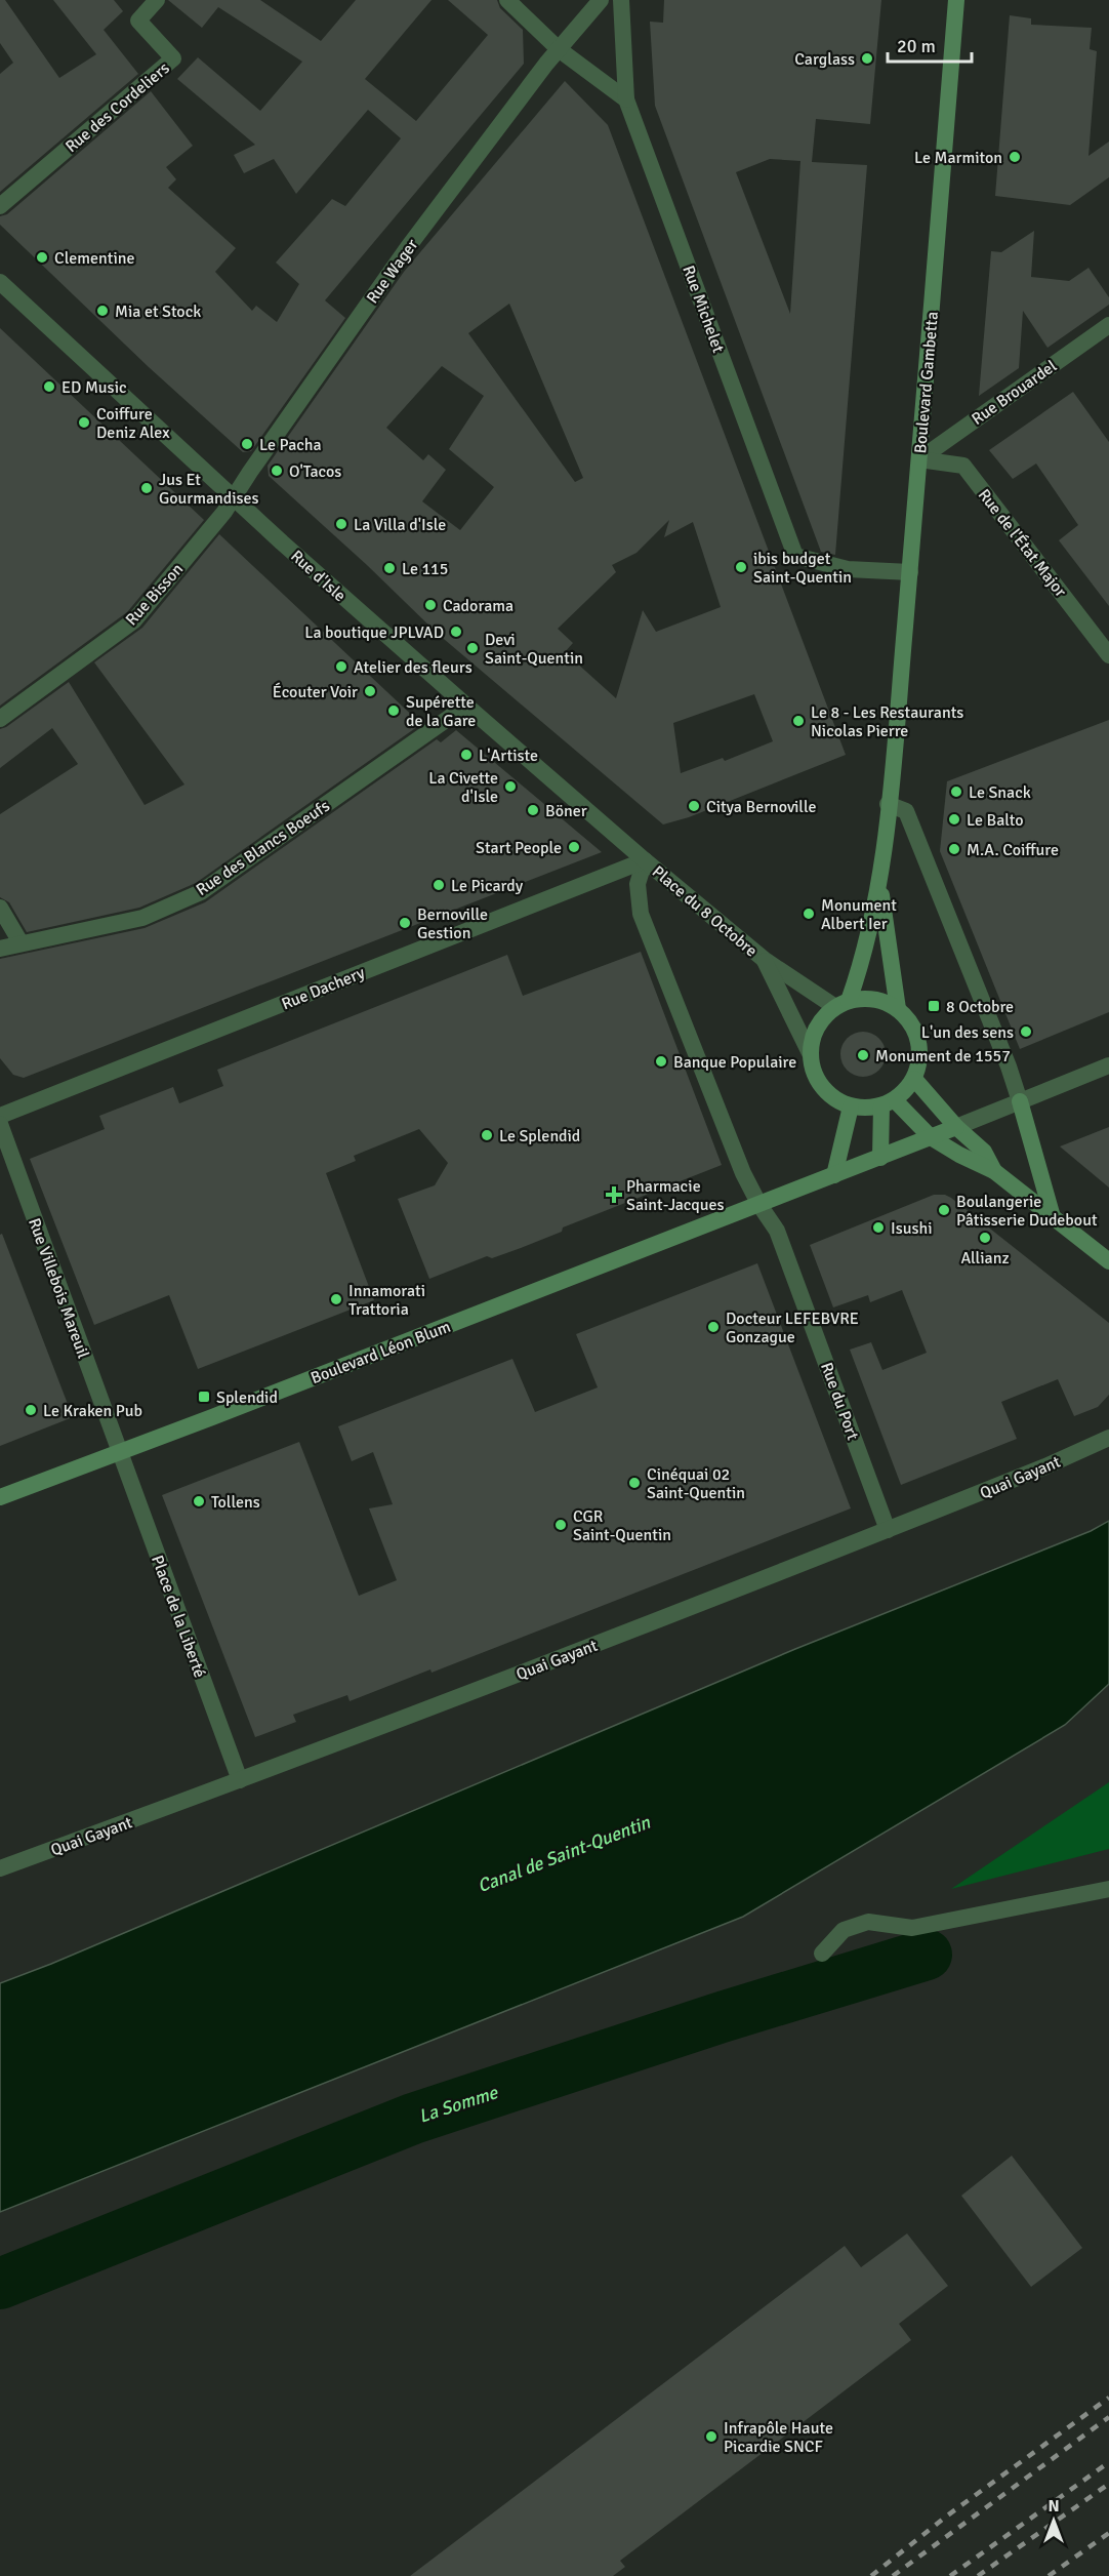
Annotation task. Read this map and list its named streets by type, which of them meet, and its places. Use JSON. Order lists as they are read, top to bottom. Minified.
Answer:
{"streets":{"main road":["Boulevard Gambetta","Place du 8 Octobre","Boulevard Léon Blum"],"street":["Rue des Cordeliers","Rue Wager","Rue Michelet","Rue Brouardel","Rue de l'État Major","Rue d'Isle","Rue Bisson","Rue des Blancs Boeufs","Rue Dachery","Rue Villebois Mareuil","Rue du Port","Quai Gayant","Place de la Liberté"]},"crossings":[["Rue Wager","Rue d'Isle"],["Rue Wager","Rue Bisson"],["Rue Michelet","Boulevard Gambetta"],["Boulevard Gambetta","Rue Brouardel"],["Boulevard Gambetta","Rue de l'État Major"],["Rue Brouardel","Rue de l'État Major"],["Rue d'Isle","Rue Bisson"],["Rue d'Isle","Rue des Blancs Boeufs"],["Rue d'Isle","Place du 8 Octobre"],["Rue d'Isle","Rue Dachery"],["Rue d'Isle","Rue du Port"],["Place du 8 Octobre","Rue Dachery"],["Place du 8 Octobre","Rue du Port"],["Rue Dachery","Rue du Port"],["Rue Villebois Mareuil","Boulevard Léon Blum"],["Rue Villebois Mareuil","Place de la Liberté"],["Boulevard Léon Blum","Rue du Port"],["Boulevard Léon Blum","Place de la Liberté"],["Rue du Port","Quai Gayant"],["Quai Gayant","Place de la Liberté"]],"water":["Canal de Saint-Quentin","La Somme"],"places":{"other":["Carglass","Le Marmiton","Clementine","Mia et Stock","ED Music","Coiffure Deniz Alex","Le Pacha","O'Tacos","Jus Et Gourmandises","La Villa d'Isle","ibis budget Saint-Quentin","Le 115","Cadorama","La boutique JPLVAD","Devi Saint-Quentin","Atelier des fleurs","Écouter Voir","Supérette de la Gare","Le 8 - Les Restaurants Nicolas Pierre","L'Artiste","La Civette d'Isle","Le Snack","Citya Bernoville","Böner","Le Balto","Start People","M.A. Coiffure","Le Picardy","Monument Albert Ier","Bernoville Gestion","L'un des sens","Monument de 1557","Banque Populaire","Le Splendid","Boulangerie Pâtisserie Dudebout","Isushi","Allianz","Innamorati Trattoria","Docteur LEFEBVRE Gonzague","Le Kraken Pub","Cinéquai 02 Saint-Quentin","Tollens","CGR Saint-Quentin","Infrapôle Haute Picardie SNCF"],"transit":["8 Octobre","Splendid"],"health":["Pharmacie Saint-Jacques"]},"scale_bar":"20 m","north":"top"}
